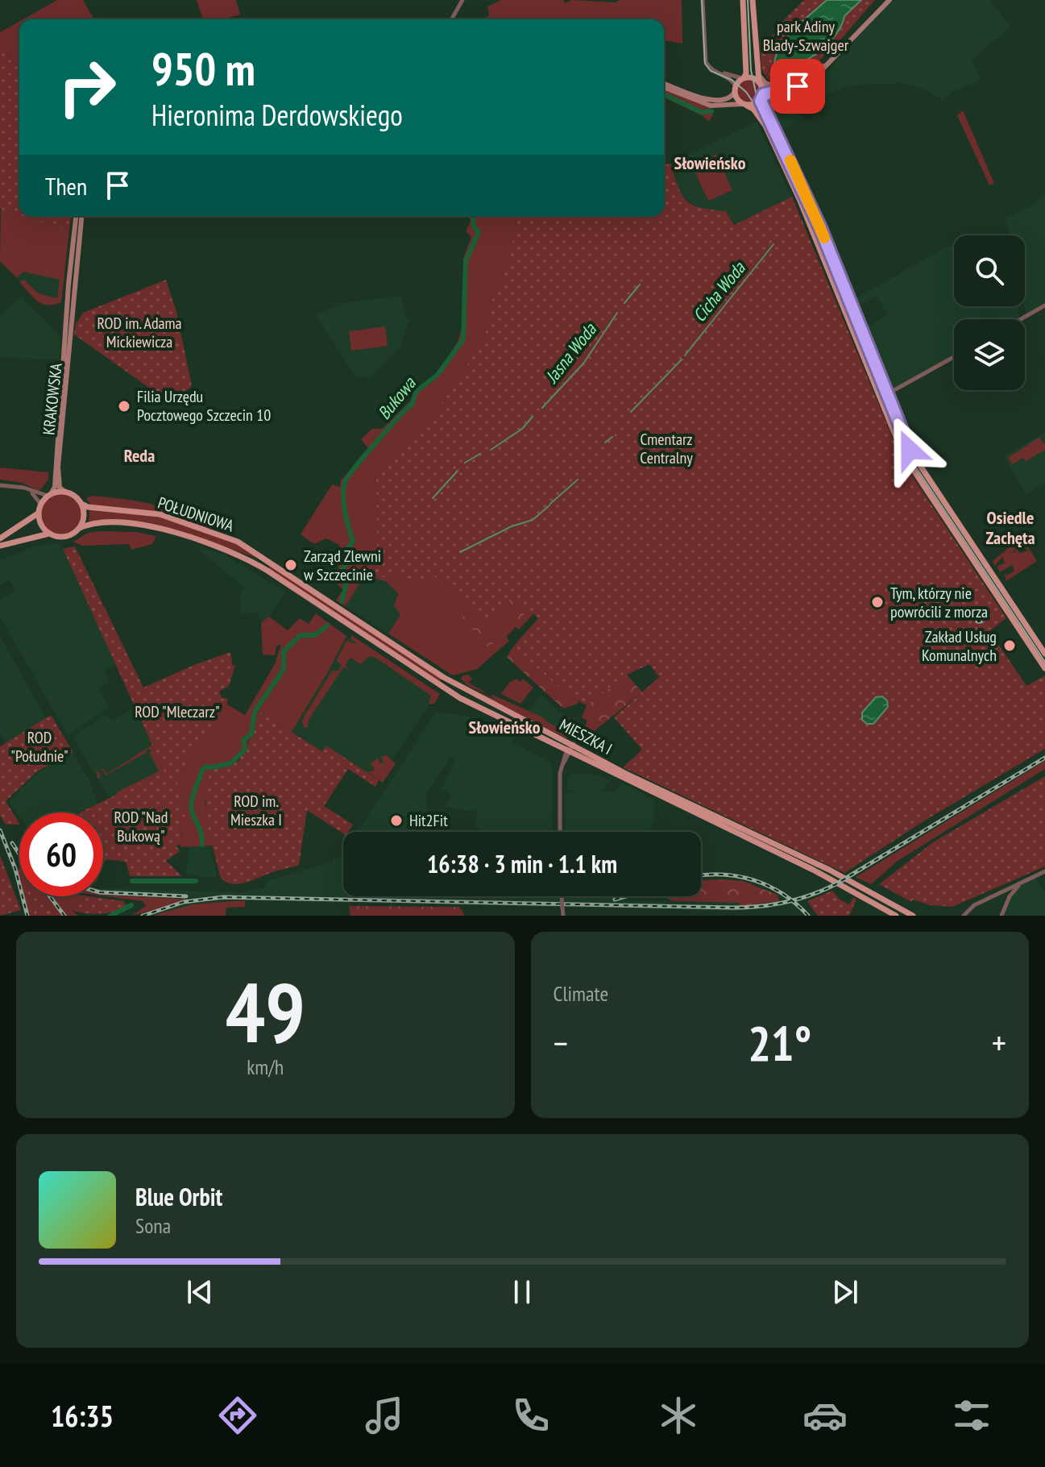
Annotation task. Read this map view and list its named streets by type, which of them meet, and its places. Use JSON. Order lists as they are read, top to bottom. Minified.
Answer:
{"streets":{"main road":["KRAKOWSKA","POŁUDNIOWA","MIESZKA I"]},"crossings":[["KRAKOWSKA","POŁUDNIOWA"],["POŁUDNIOWA","MIESZKA I"]],"districts":["Słowieńsko","Reda","Osiedle Zachęta","Słowieńsko"],"water":["Cicha Woda","Jasna Woda","Bukowa"],"parks":["park Adiny Blady-Szwajger","ROD im. Adama Mickiewicza","Cmentarz Centralny","ROD \"Mleczarz\"","ROD \"Południe\"","ROD im. Mieszka I","ROD \"Nad Bukową\""],"places":["Filia Urzędu Pocztowego Szczecin 10","Zarząd Zlewni w Szczecinie","Tym, którzy nie powrócili z morza","Zakład Usług Komunalnych","Hit2Fit"],"page":{"turn":["950 m","Hieronima Derdowskiego"],"then":"Then","limit":"60","trip":"16:38 · 3 min · 1.1 km","tile":[["49","km/h"],"Climate"],"heat":["−","21°","+"],"song":["Blue Orbit","Sona"],"tabs":"16:35"}}
